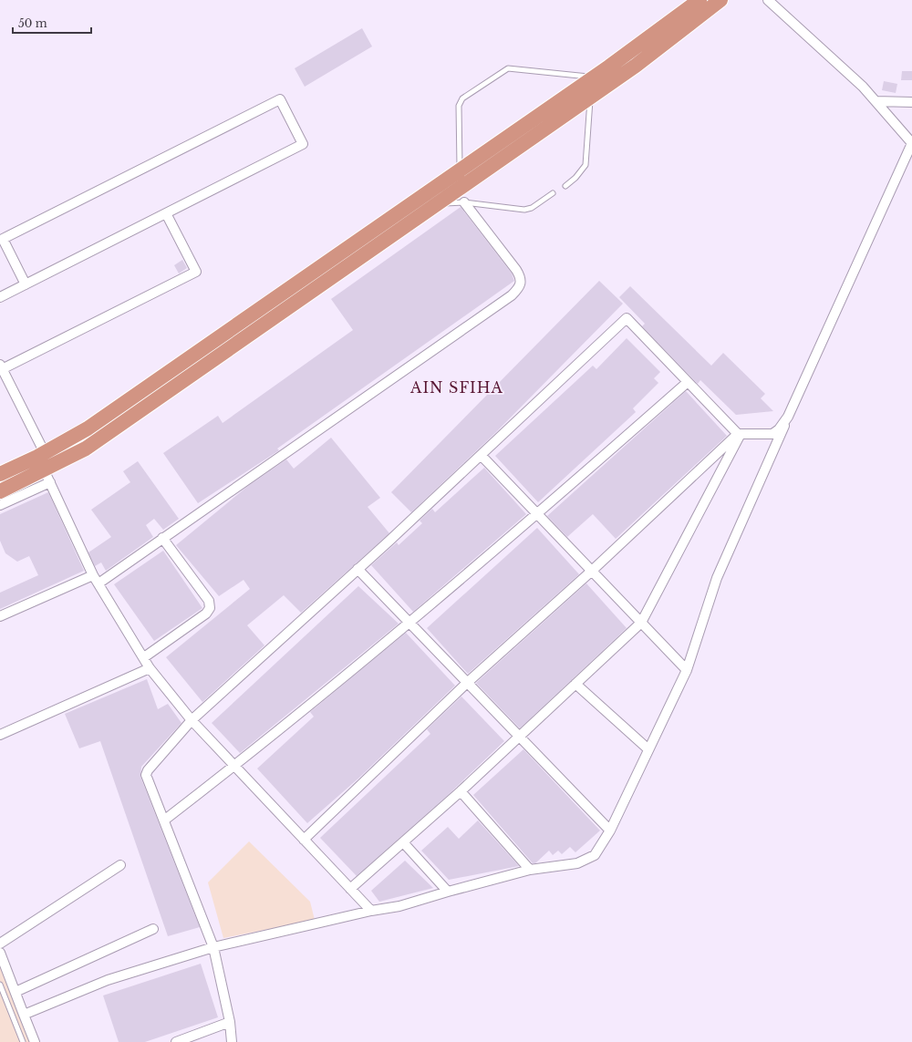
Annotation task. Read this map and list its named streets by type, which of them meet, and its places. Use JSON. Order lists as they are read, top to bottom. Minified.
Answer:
{"districts":["AIN SFIHA"],"scale_bar":"50 m"}
